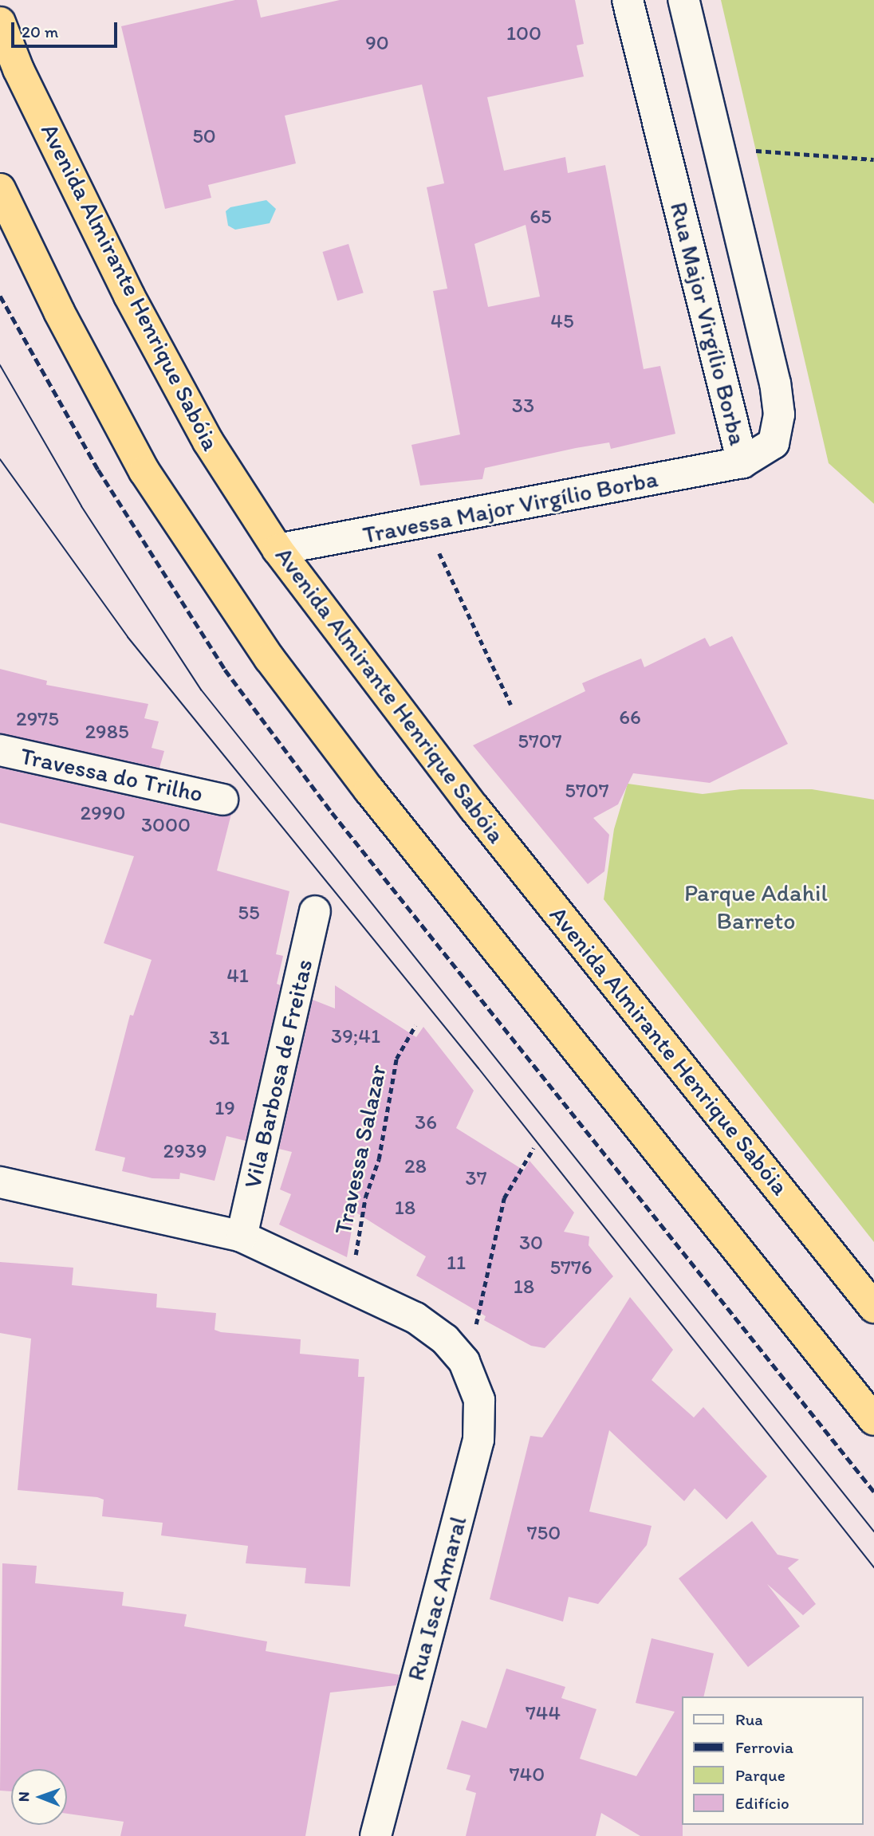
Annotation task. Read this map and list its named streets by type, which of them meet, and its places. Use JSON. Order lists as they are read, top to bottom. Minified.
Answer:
{"streets":{"highway":["Avenida Almirante Henrique Sabóia"],"street":["Rua Major Virgílio Borba","Travessa Major Virgílio Borba","Travessa do Trilho","Vila Barbosa de Freitas","Rua Isac Amaral"],"path":["Travessa Salazar"]},"crossings":[["Avenida Almirante Henrique Sabóia","Travessa Major Virgílio Borba"],["Rua Major Virgílio Borba","Travessa Major Virgílio Borba"],["Vila Barbosa de Freitas","Rua Isac Amaral"],["Travessa Salazar","Rua Isac Amaral"]],"parks":["Parque Adahil Barreto"],"house_numbers":["100","90","50","65","45","33","66","2975","2985","5707","5707","2990","3000","55","41","39;41","31","19","36","2939","28","37","18","30","11","5776","18","750","744","740"],"legend":["Rua","Ferrovia","Parque","Edifício"],"scale_bar":"20 m","north":"left"}
